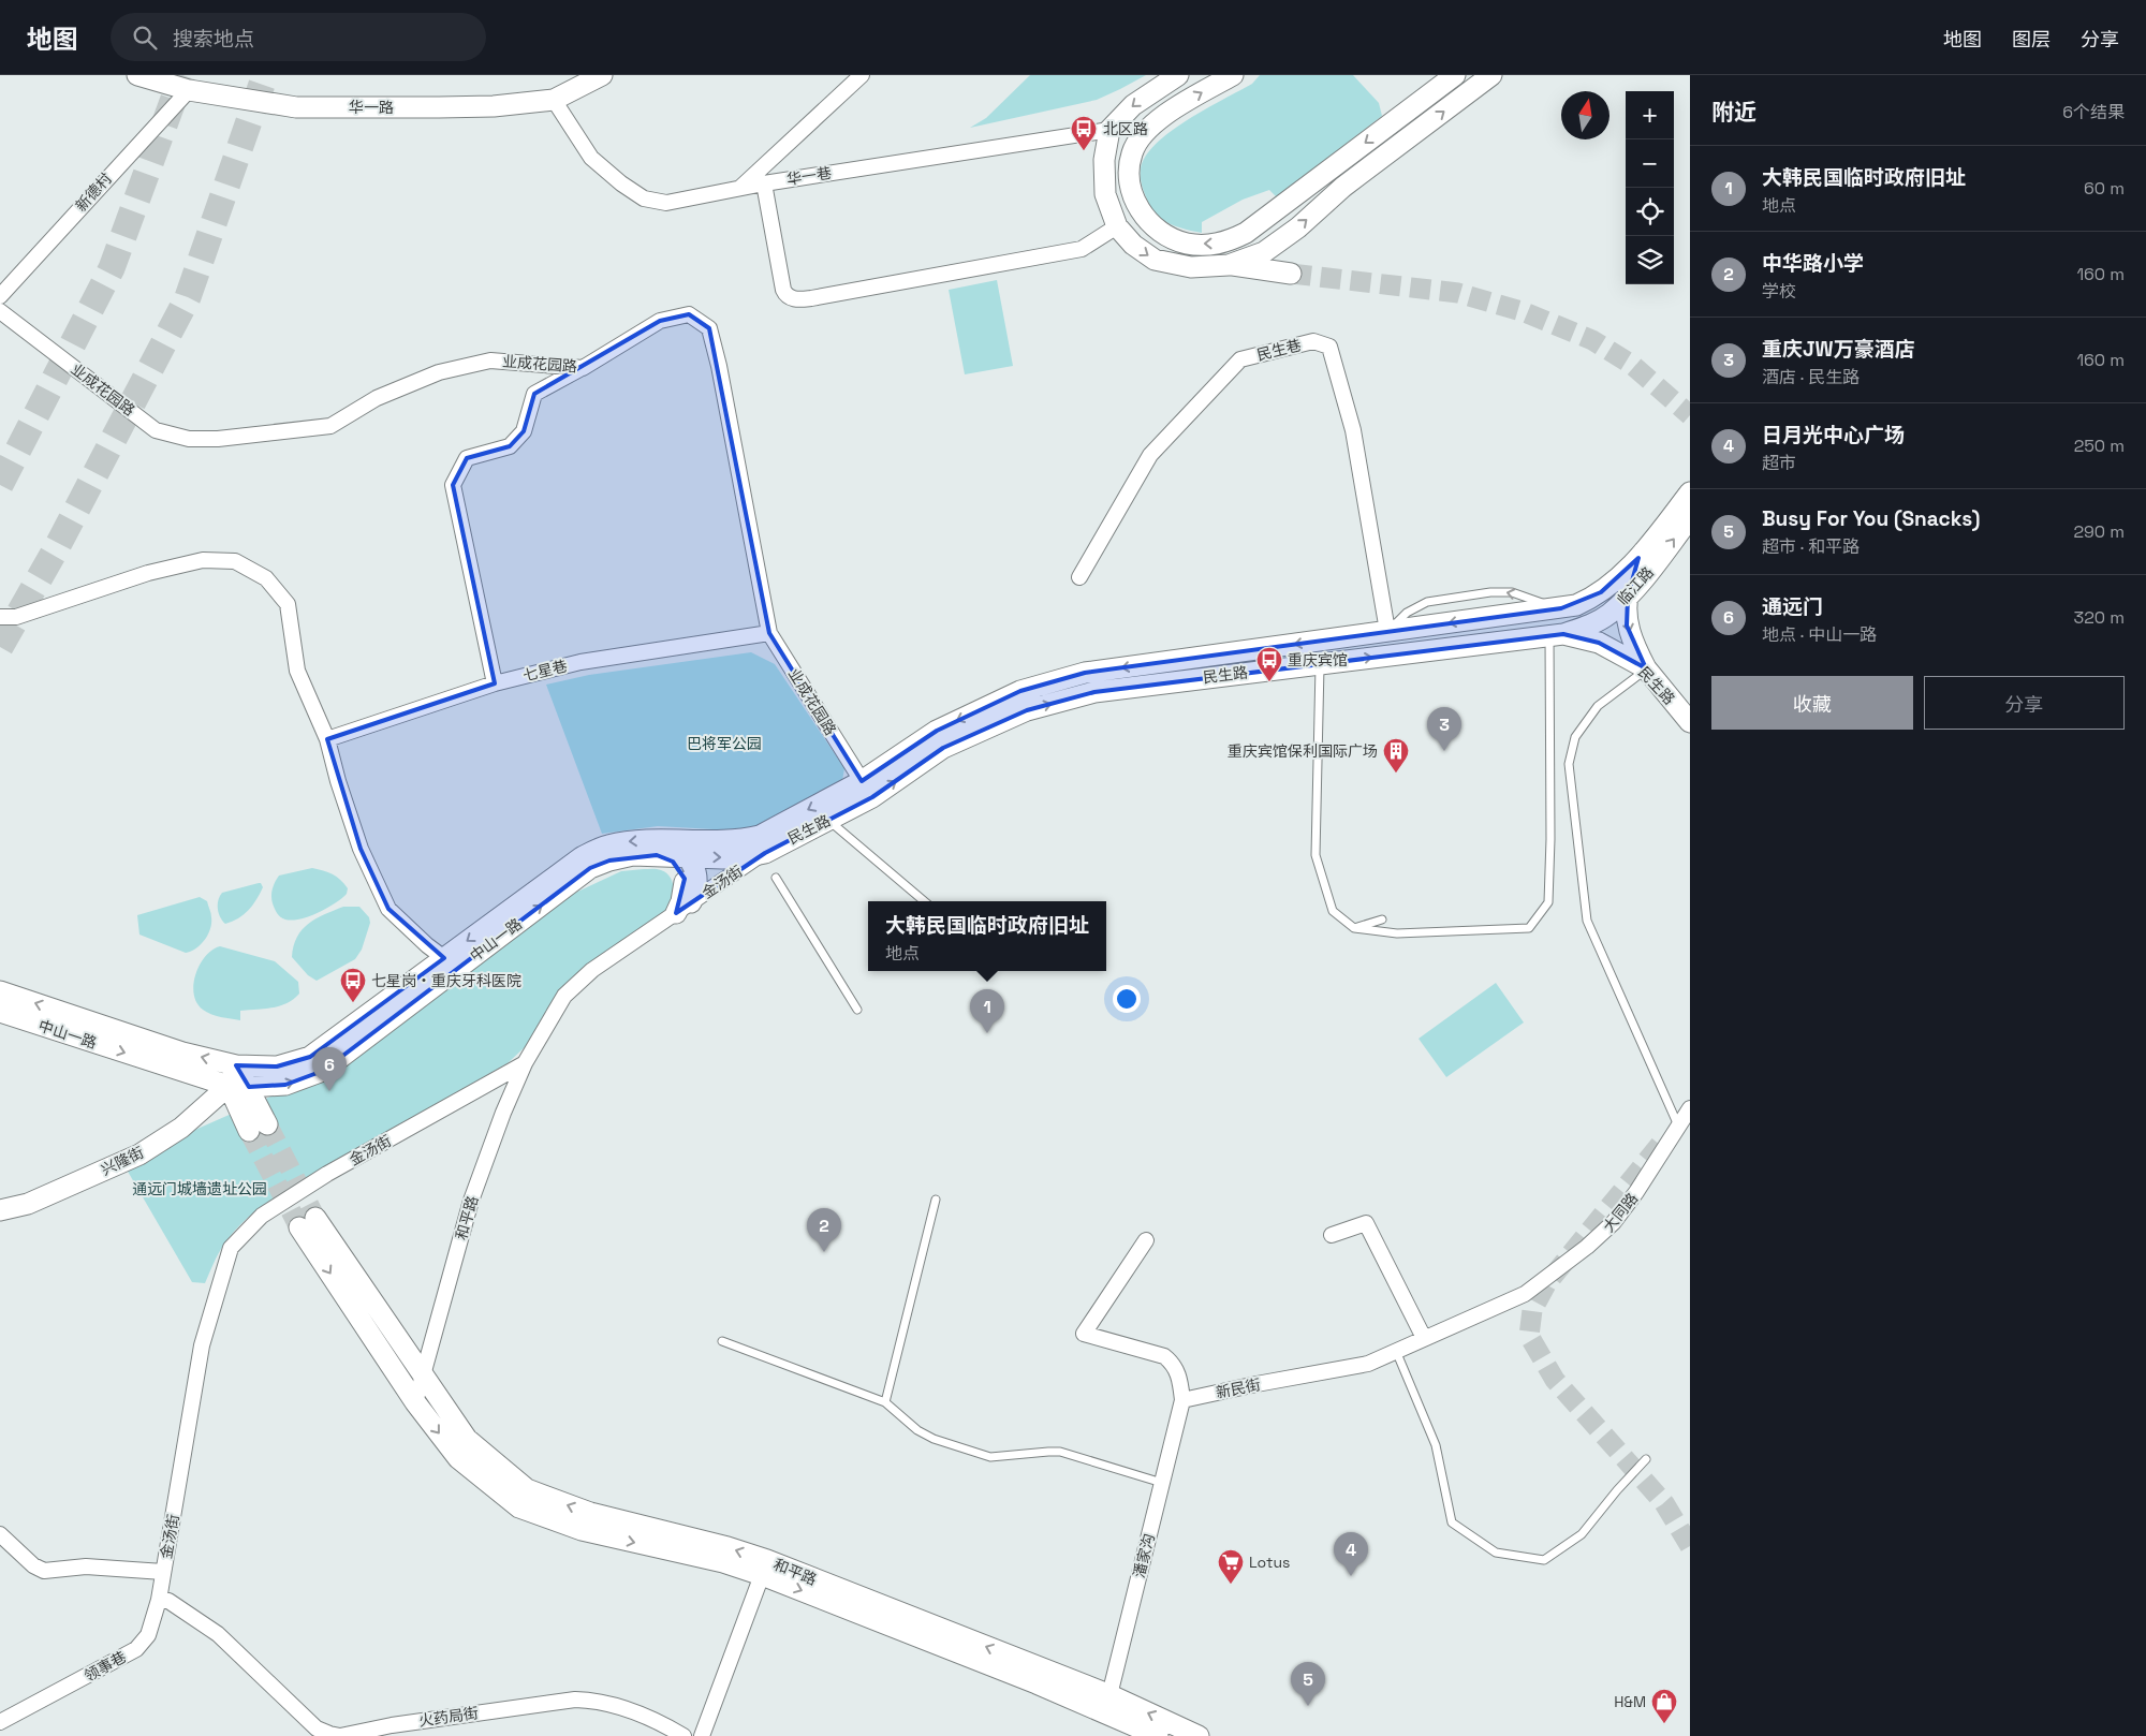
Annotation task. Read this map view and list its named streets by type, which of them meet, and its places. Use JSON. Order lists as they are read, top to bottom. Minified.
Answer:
{"streets":{"main road":["华一路","临江路","民生路","中山一路","兴隆街","和平路"],"street":["华一巷","新德村","民生巷","业成花园路","七星巷","金汤街","大同路","新民街","潘家沟","领事巷","火药局街"]},"crossings":[["华一路","华一巷"],["华一路","新德村"],["民生巷","民生路"],["业成花园路","七星巷"],["业成花园路","民生路"],["临江路","民生路"],["民生路","金汤街"],["民生路","中山一路"],["金汤街","中山一路"],["金汤街","和平路"],["金汤街","领事巷"],["中山一路","兴隆街"],["大同路","新民街"],["和平路","潘家沟"],["新民街","潘家沟"],["领事巷","火药局街"]],"parks":["巴将军公园","通远门城墙遗址公园"],"places":{"bus stop":["北区路","重庆宾馆","七星岗‧重庆牙科医院"],"building":["重庆宾馆保利国际广场"],"supermarket":["Lotus"],"shop":["H&M"]},"north":"top","page":{"header":"地图","search":"搜索地点","nav":["地图","图层","分享"],"heading":["附近","6个结果"],"map_buttons":["+","−"],"list":[{"mark":"1","name":"大韩民国临时政府旧址","note":"地点","value":"60 m"},{"mark":"2","name":"中华路小学","note":"学校","value":"160 m"},{"mark":"3","name":"重庆JW万豪酒店","note":"酒店 · 民生路","value":"160 m"},{"mark":"4","name":"日月光中心广场","note":"超市","value":"250 m"},{"mark":"5","name":"Busy For You (Snacks)","note":"超市 · 和平路","value":"290 m"},{"mark":"6","name":"通远门","note":"地点 · 中山一路","value":"320 m"}],"buttons":["收藏","分享"],"pins":["3","1","6","2","4","5"],"popup":["大韩民国临时政府旧址","地点"]}}
